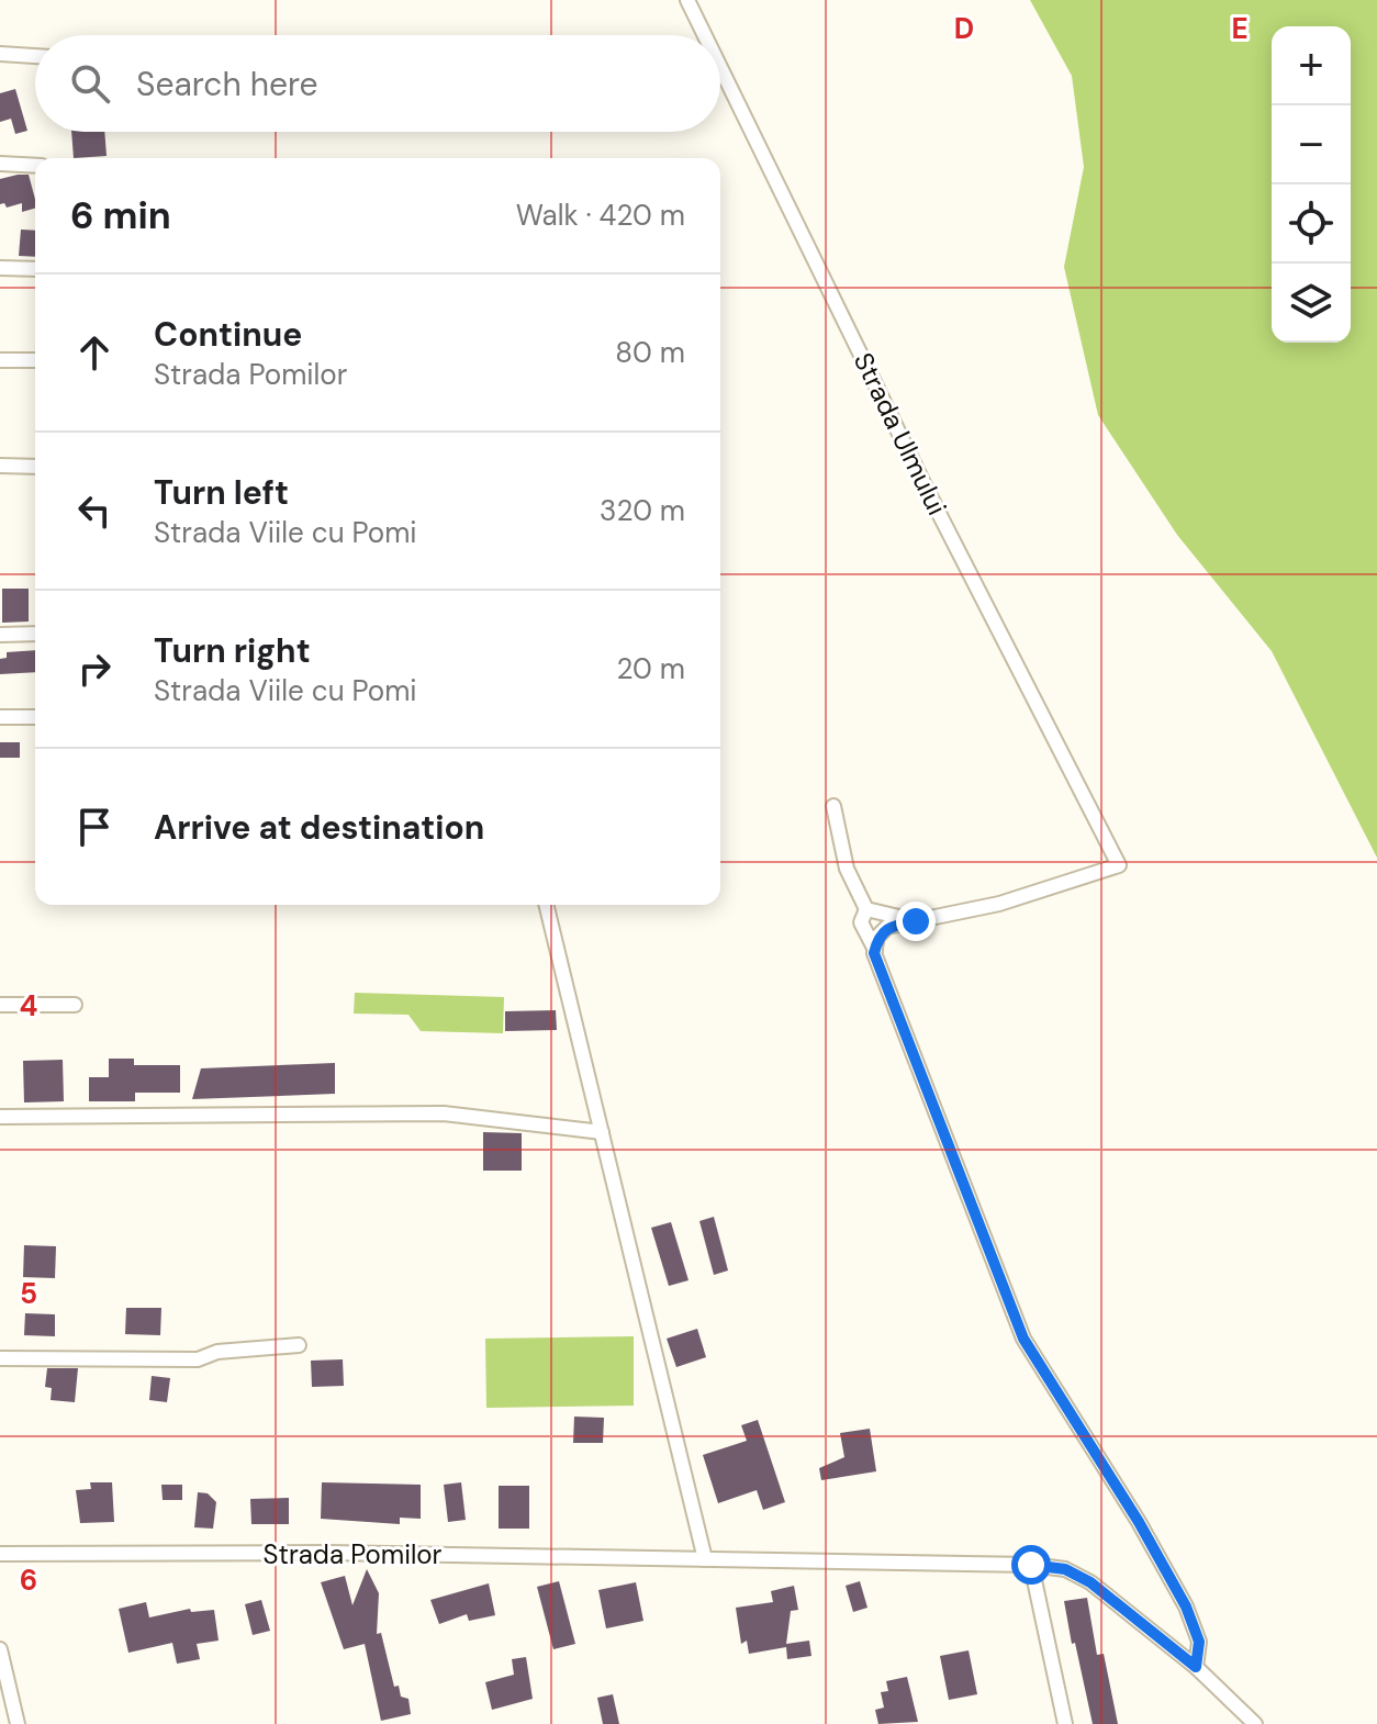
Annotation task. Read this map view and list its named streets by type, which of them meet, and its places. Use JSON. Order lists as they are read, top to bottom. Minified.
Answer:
{"streets":{"street":["Strada Ulmului","Strada Pomilor"]},"page":{"map_buttons":["+","−"],"search":"Search here","heading":["6 min","Walk · 420 m"],"list":[["Continue","Strada Pomilor","80 m"],["Turn left","Strada Viile cu Pomi","320 m"],["Turn right","Strada Viile cu Pomi","20 m"],"Arrive at destination"]},"grid":{"columns":["D","E"],"rows":["4","5","6"]}}
